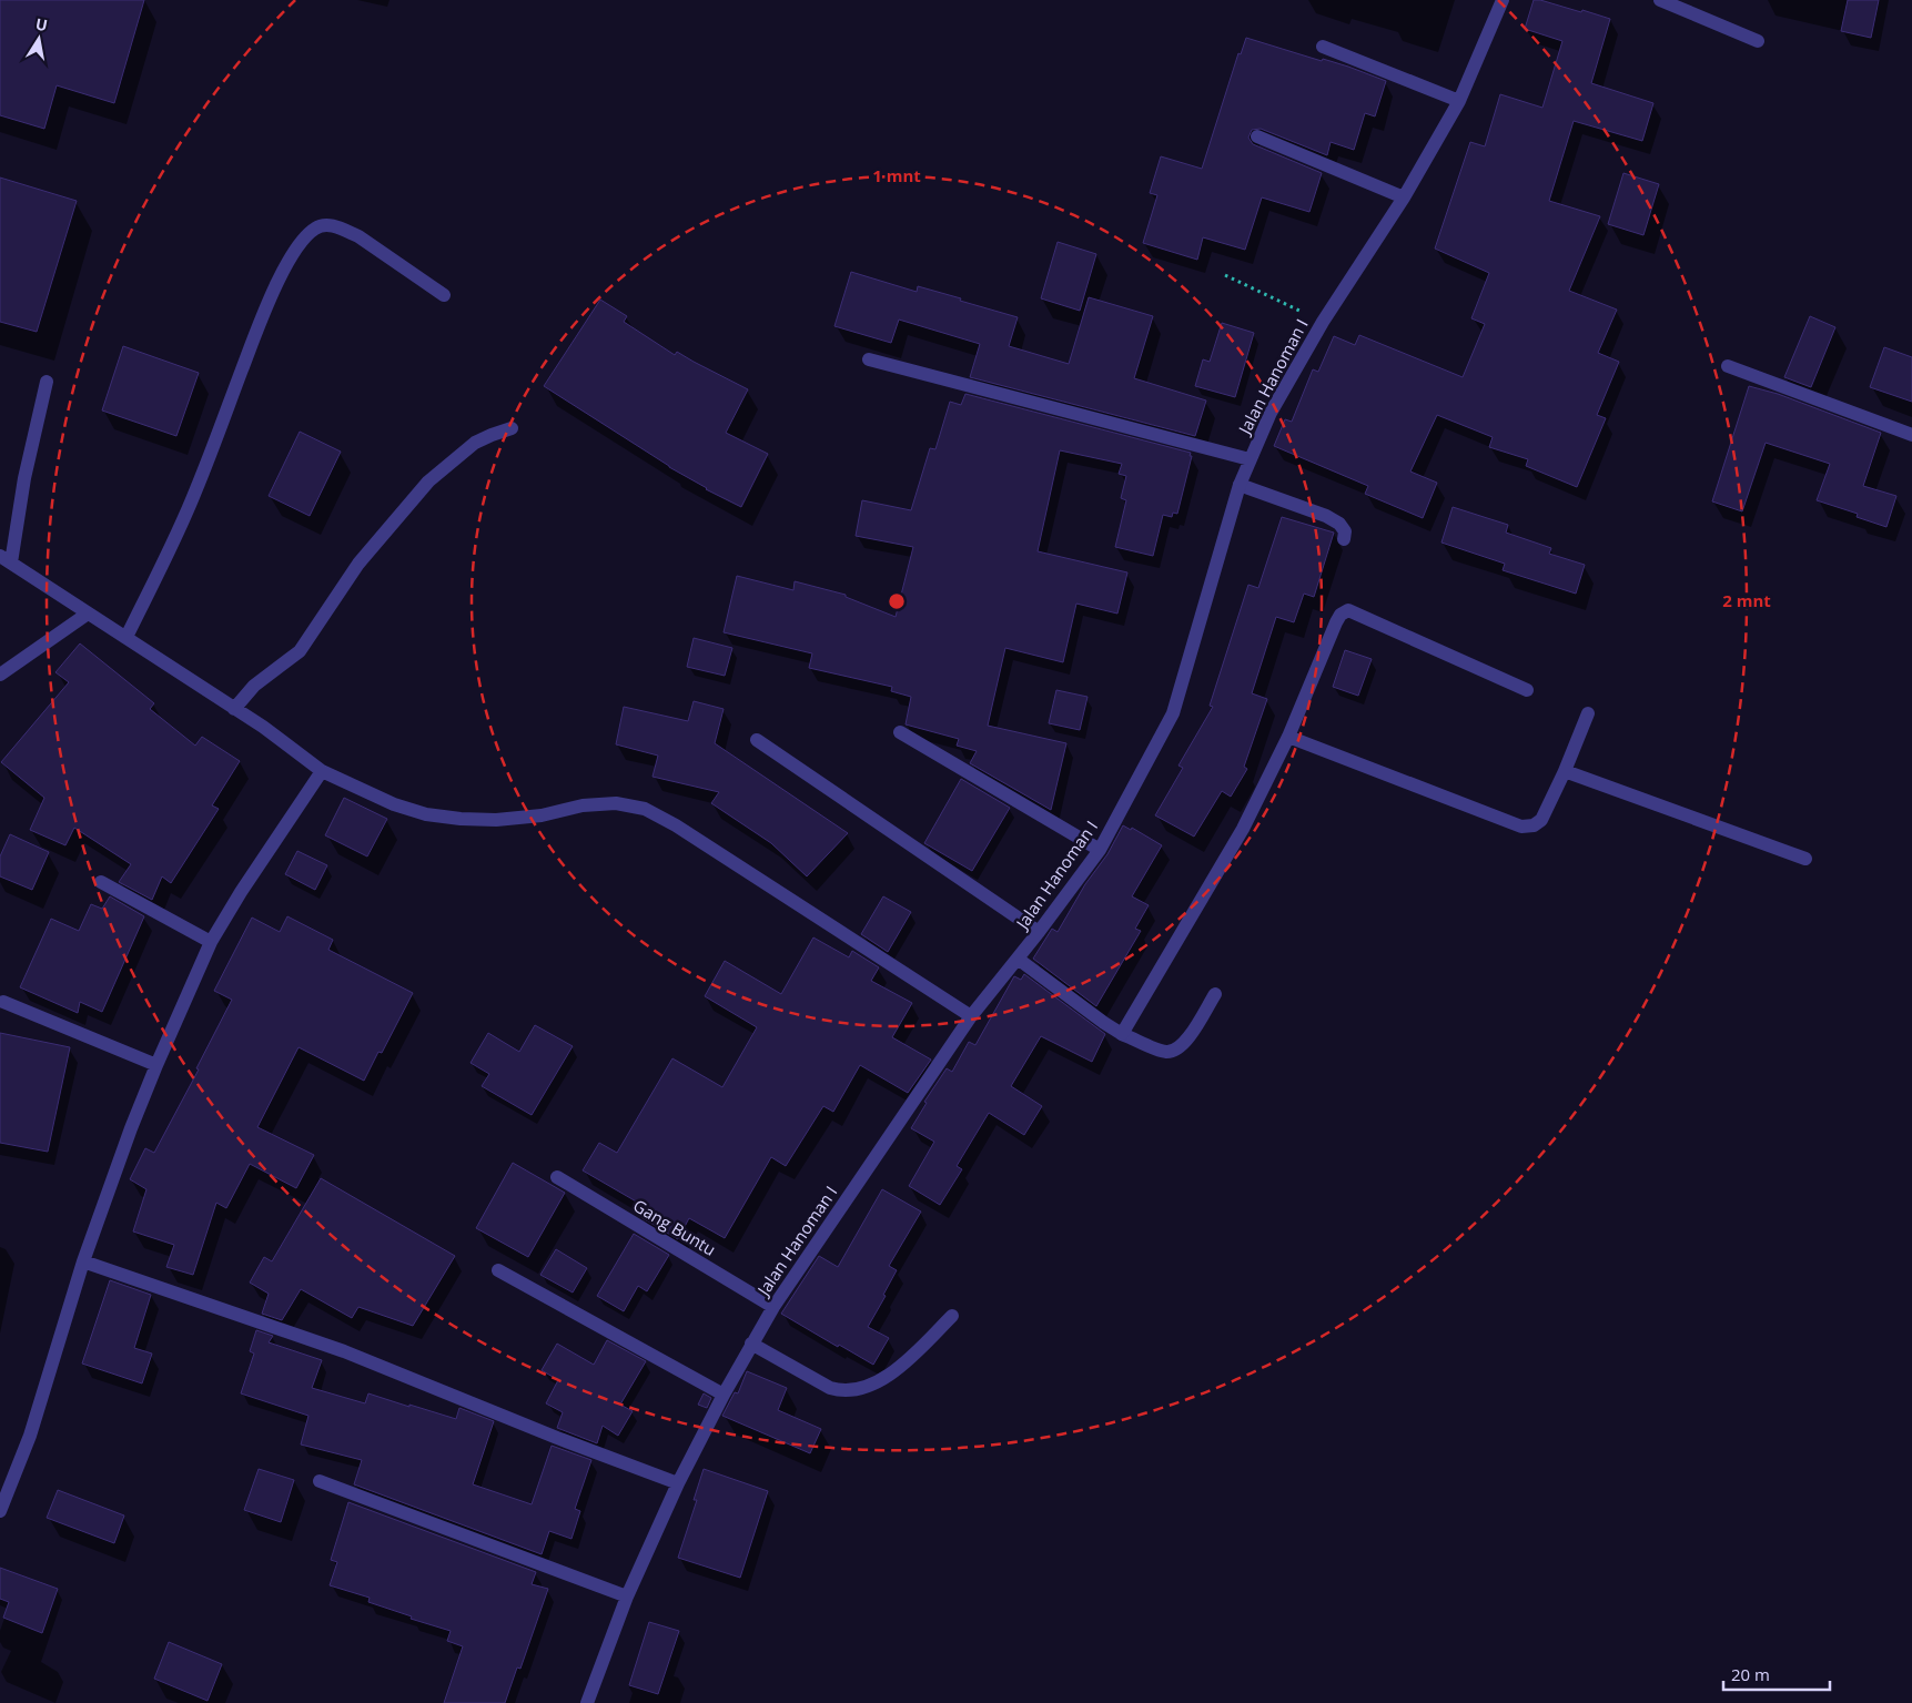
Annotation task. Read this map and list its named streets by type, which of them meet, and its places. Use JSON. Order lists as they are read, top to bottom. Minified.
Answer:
{"streets":{"street":["Jalan Hanoman I","Gang Buntu"]},"crossings":[["Jalan Hanoman I","Gang Buntu"]],"scale_bar":"20 m","north":"top","rings":["1 mnt","2 mnt"]}
